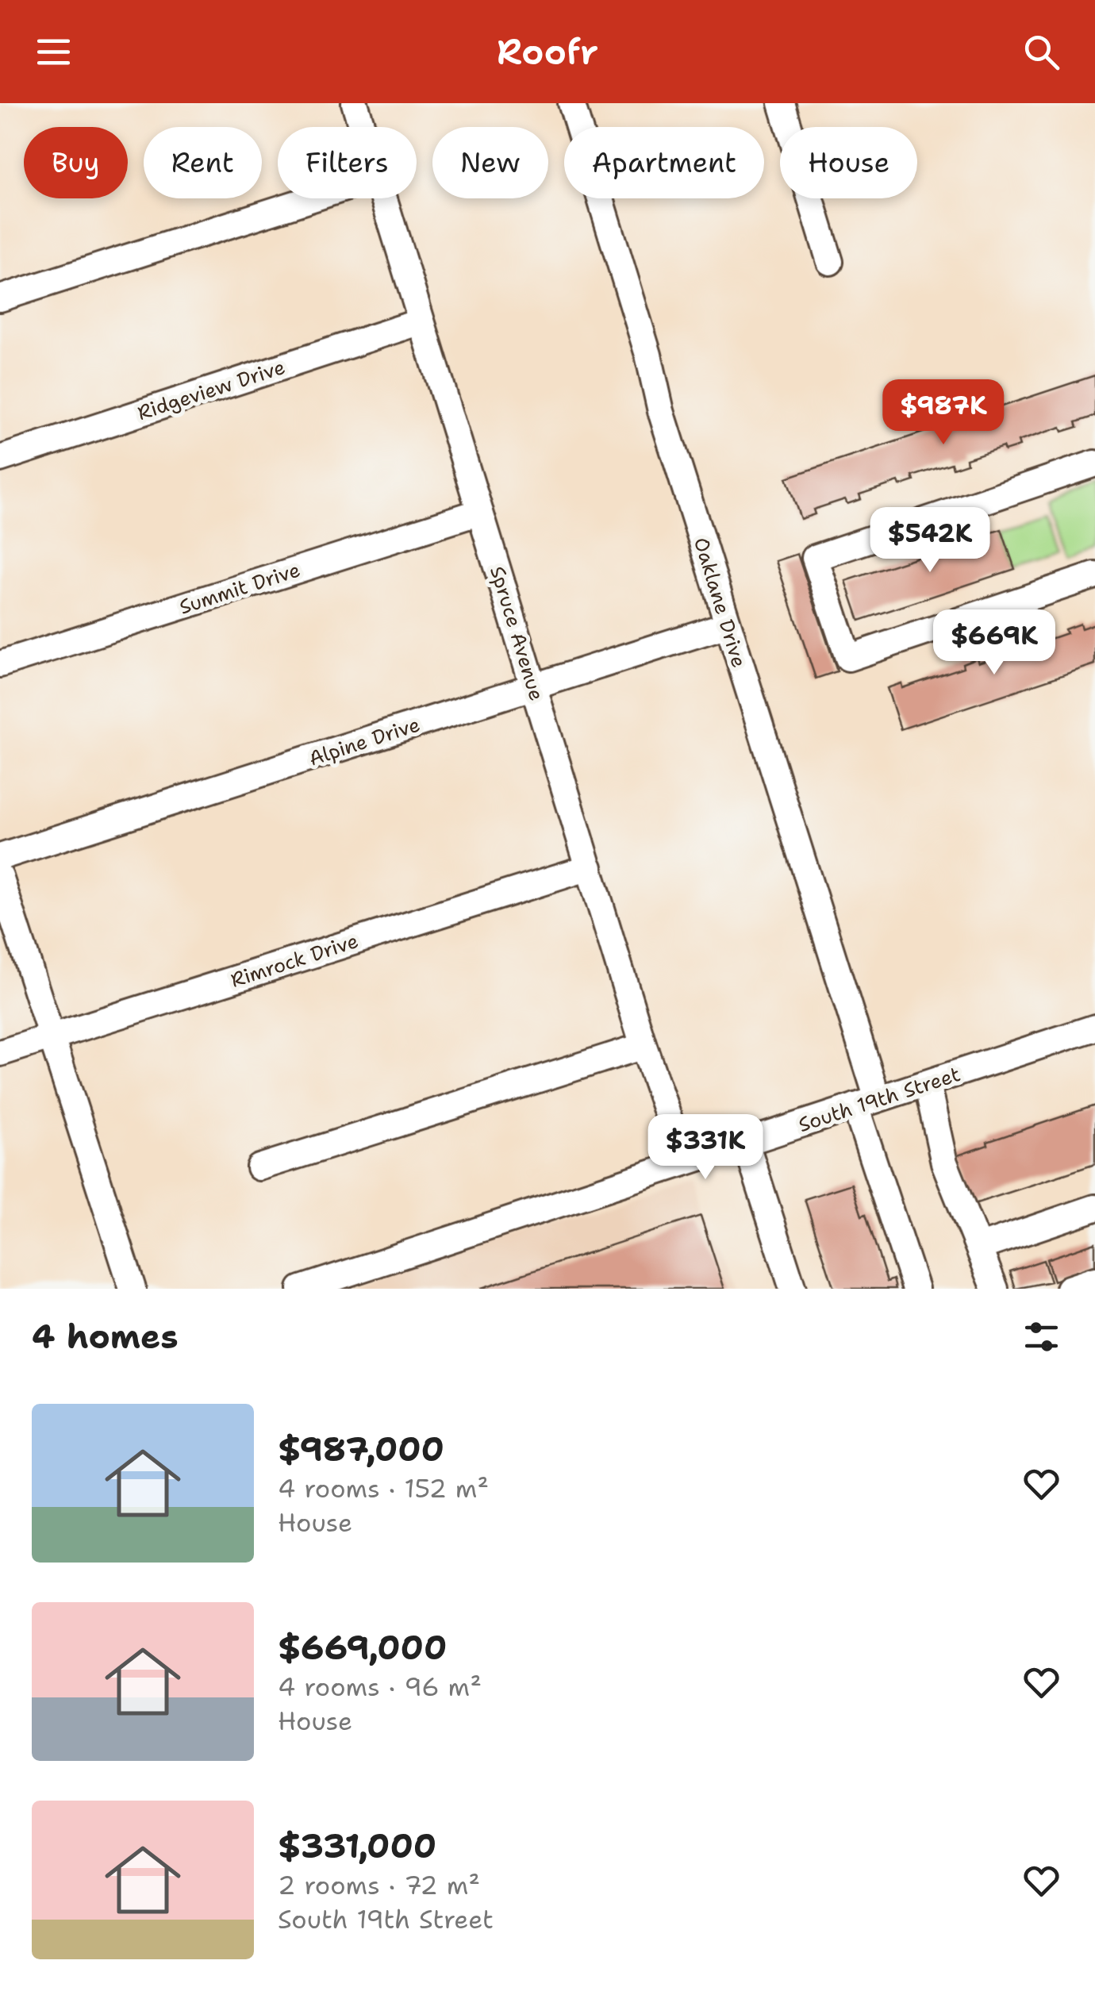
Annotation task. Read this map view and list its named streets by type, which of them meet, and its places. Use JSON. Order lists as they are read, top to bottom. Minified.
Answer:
{"streets":{"street":["Ridgeview Drive","Summit Drive","Oaklane Drive","Spruce Avenue","Alpine Drive","Rimrock Drive","South 19th Street"]},"crossings":[["Ridgeview Drive","Spruce Avenue"],["Summit Drive","Spruce Avenue"],["Oaklane Drive","Alpine Drive"],["Oaklane Drive","South 19th Street"],["Spruce Avenue","Alpine Drive"],["Spruce Avenue","Rimrock Drive"],["Spruce Avenue","South 19th Street"]],"page":{"header":"Roofr","chip":["Buy","Rent","Filters","New","Apartment","House"],"price":["$987K","$542K","$669K","$331K"],"heading":"4 homes","list":[{"name":"$987,000","note":"4 rooms · 152 m² · House"},{"name":"$669,000","note":"4 rooms · 96 m² · House"},{"name":"$331,000","note":"2 rooms · 72 m² · South 19th Street"}]}}
